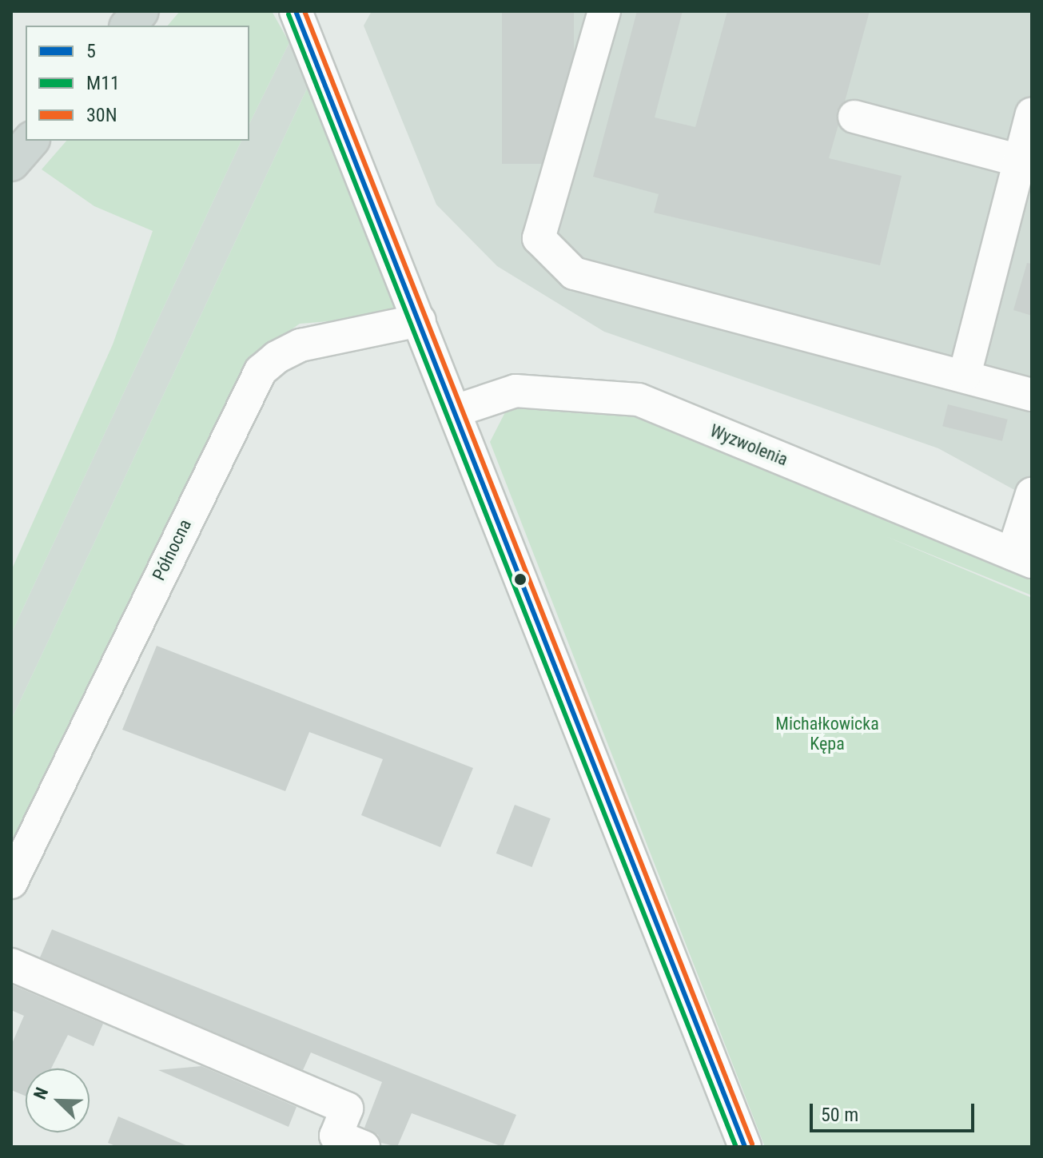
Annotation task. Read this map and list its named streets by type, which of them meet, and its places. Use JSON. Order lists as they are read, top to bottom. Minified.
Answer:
{"streets":{"street":["Wyzwolenia","Północna"]},"parks":["Michałkowicka Kępa"],"lines":["transit line 5","transit line 30N","transit line M11"],"legend":["5","M11","30N"],"scale_bar":"50 m","north":"top left"}
